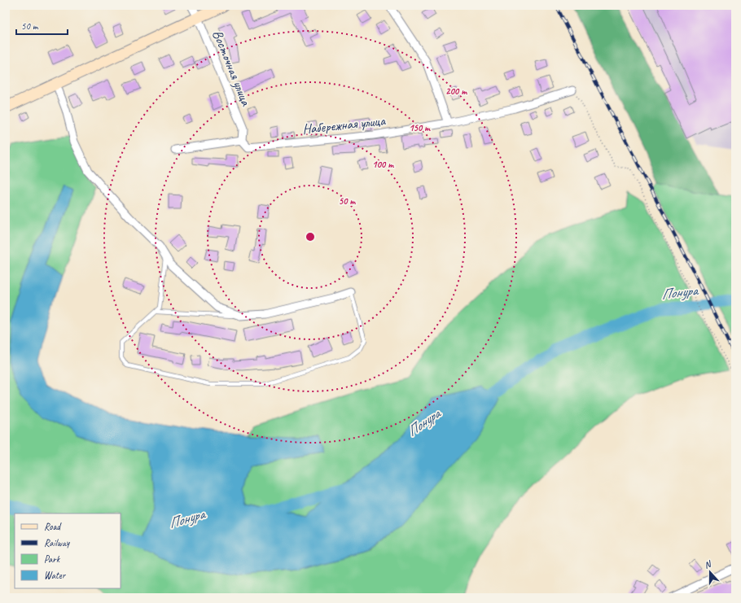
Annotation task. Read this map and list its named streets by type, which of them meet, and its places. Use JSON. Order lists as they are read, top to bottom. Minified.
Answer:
{"streets":{"street":["Восточная улица","Набережная улица"]},"crossings":[["Восточная улица","Набережная улица"]],"water":["Понура"],"legend":["Road","Railway","Park","Water"],"scale_bar":"50 m","north":"top","rings":["200 m","150 m","100 m","50 m"]}
